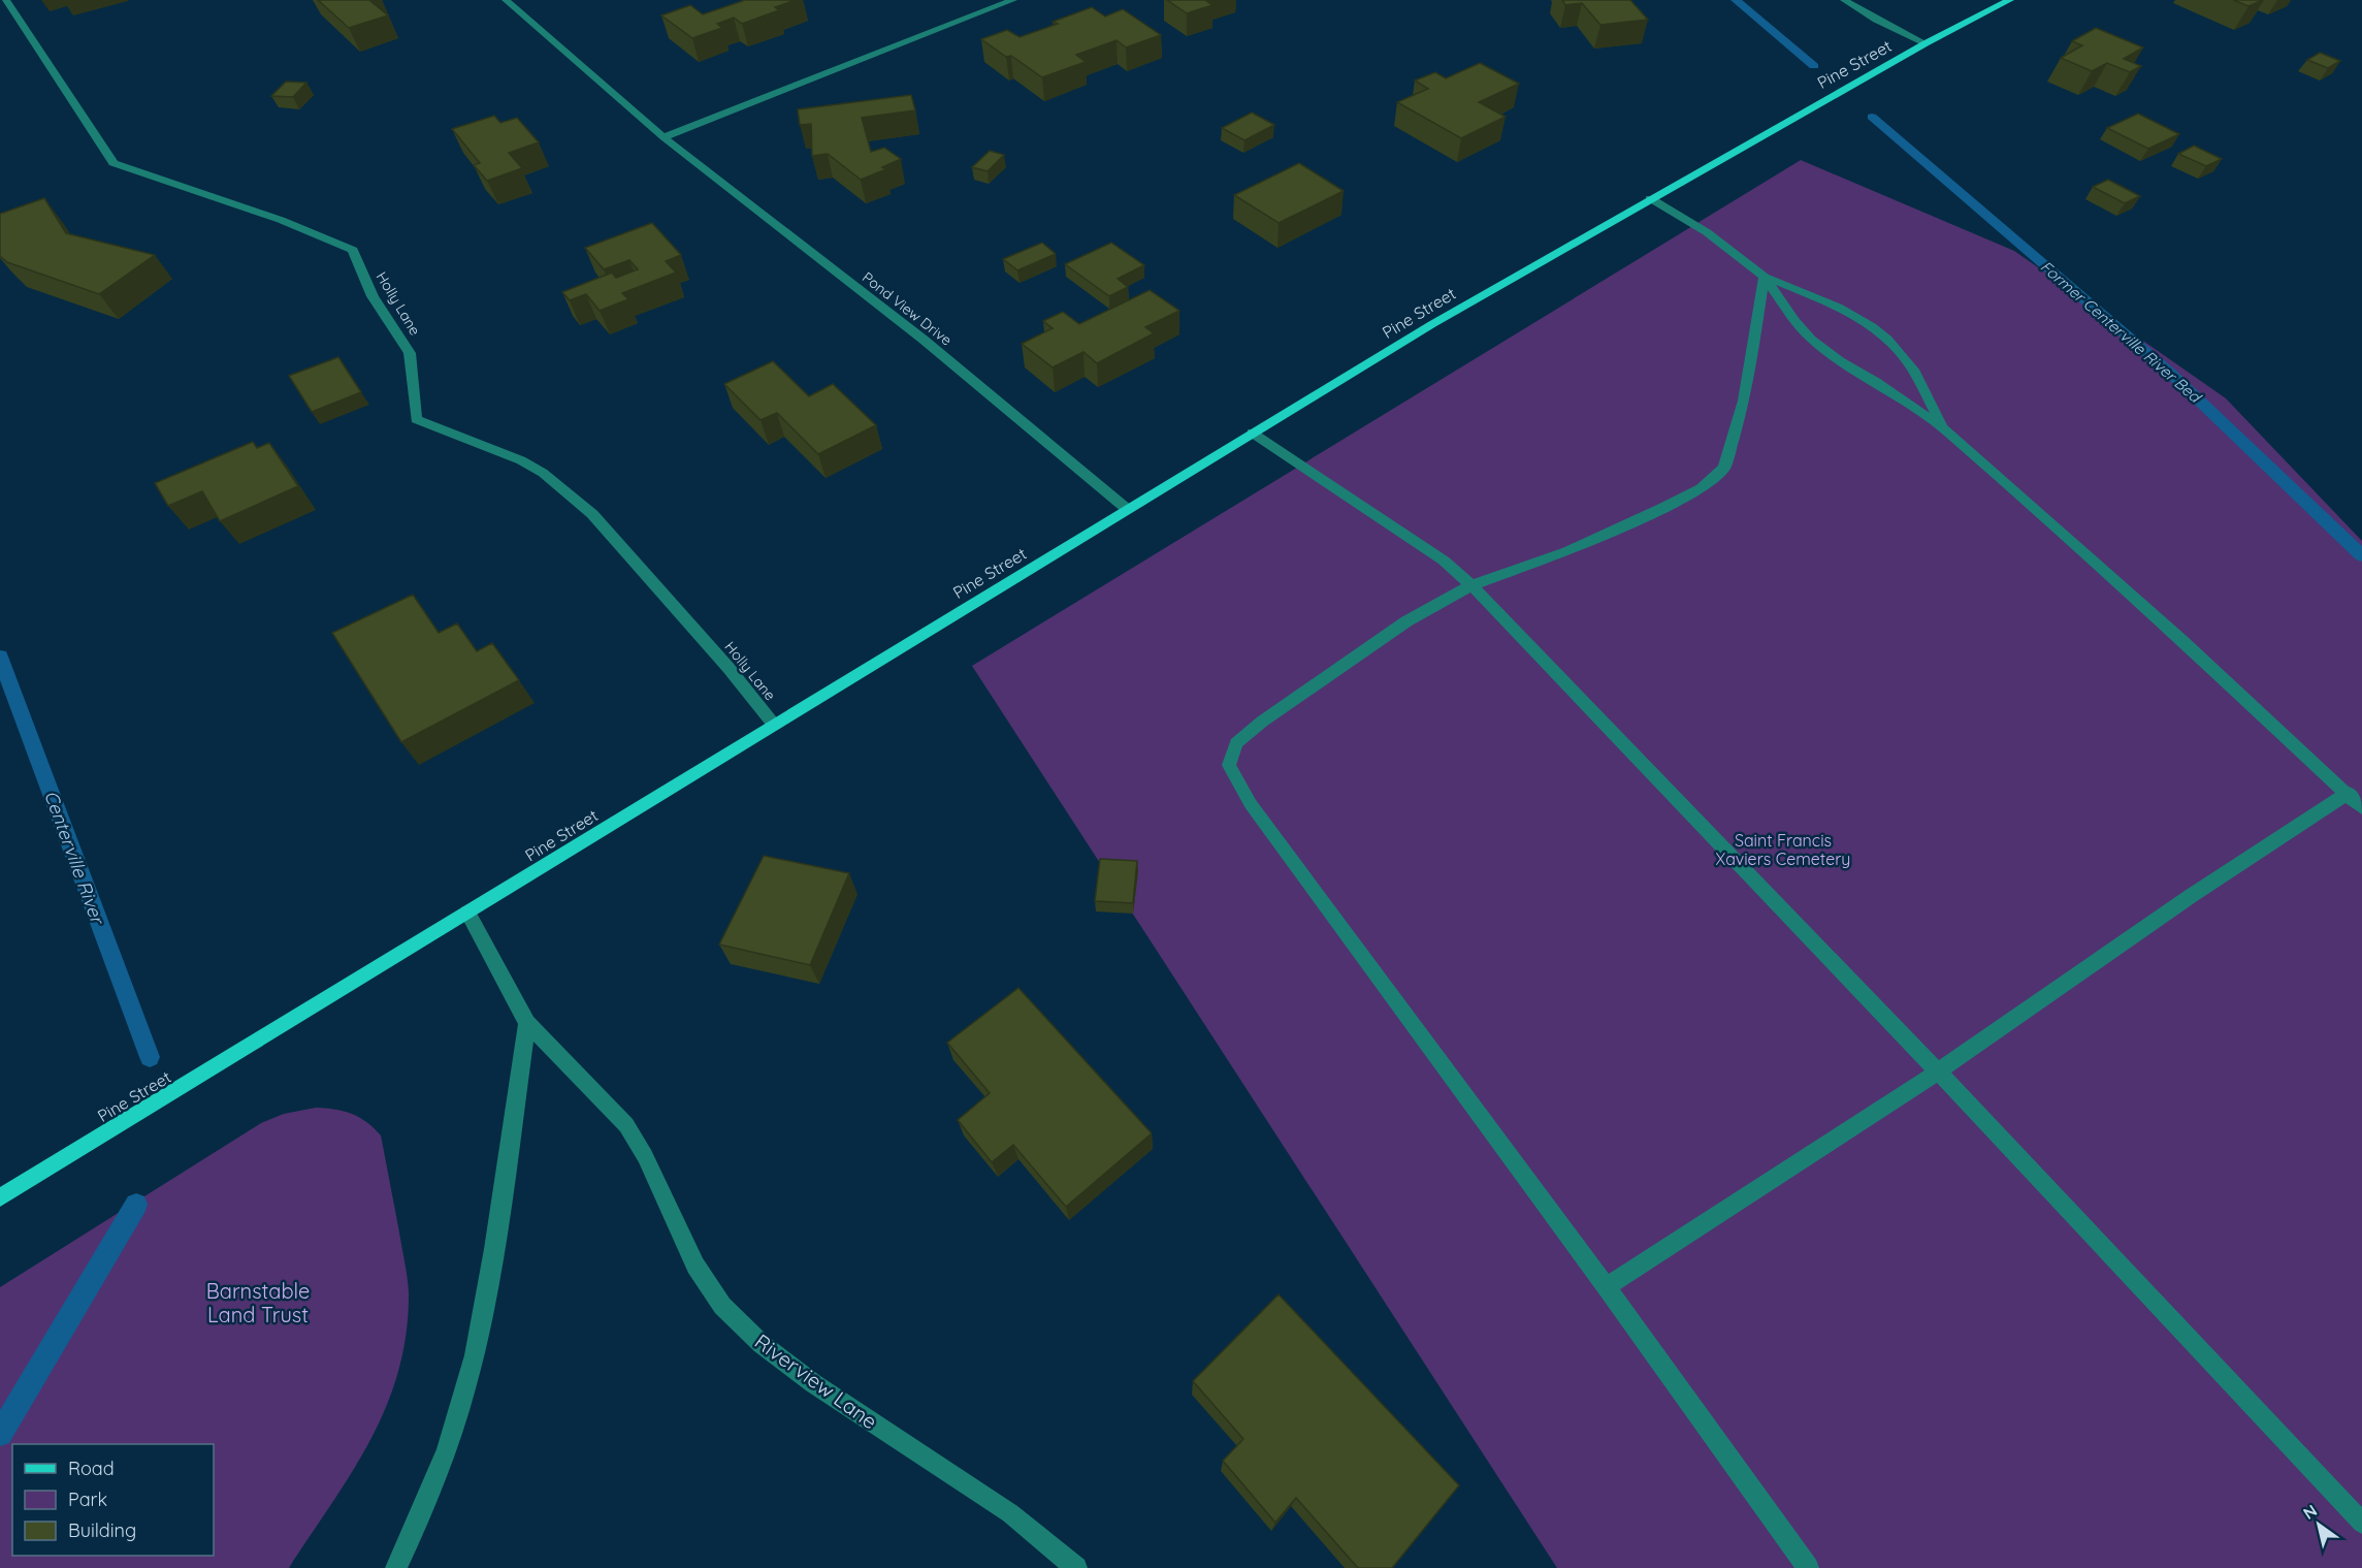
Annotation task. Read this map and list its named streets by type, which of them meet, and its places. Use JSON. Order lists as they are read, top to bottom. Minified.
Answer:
{"streets":{"main road":["Pine Street"],"street":["Holly Lane","Pond View Drive","Riverview Lane"]},"crossings":[["Pine Street","Holly Lane"],["Pine Street","Pond View Drive"],["Pine Street","Riverview Lane"]],"water":["Former Centerville River Bed","Centerville River"],"parks":["Saint Francis Xaviers Cemetery","Barnstable Land Trust"],"legend":["Road","Park","Building"],"north":"top left"}
